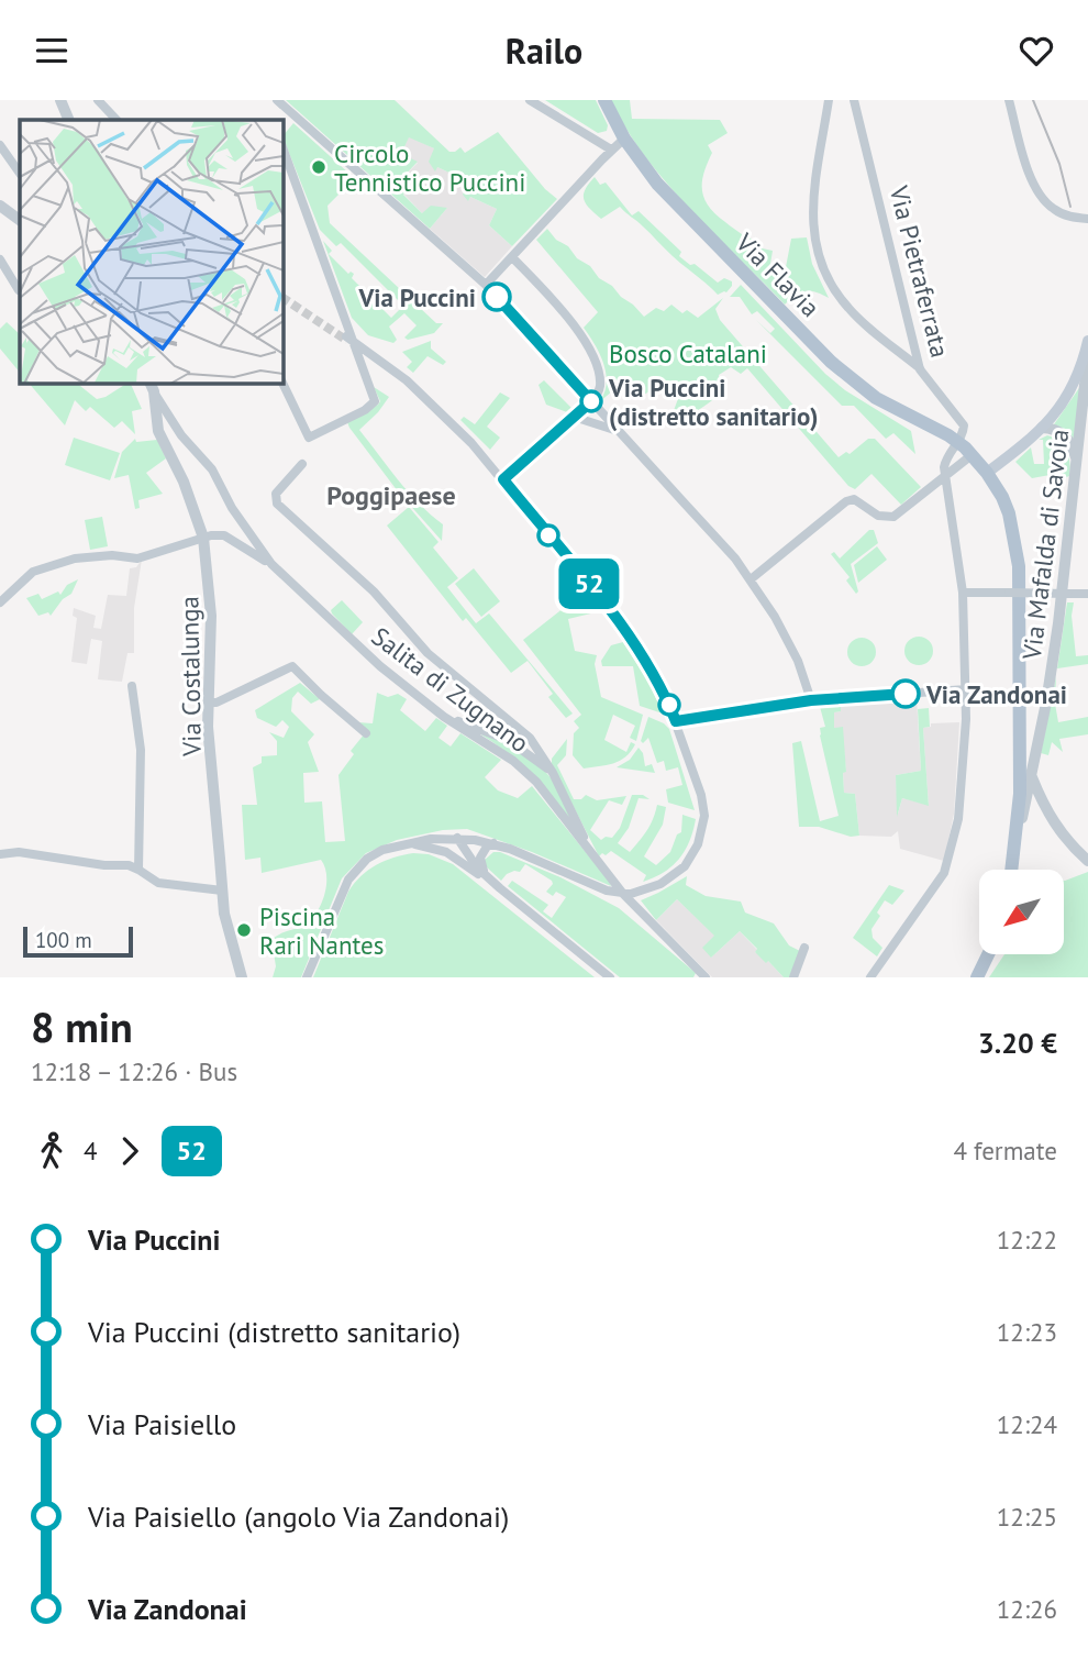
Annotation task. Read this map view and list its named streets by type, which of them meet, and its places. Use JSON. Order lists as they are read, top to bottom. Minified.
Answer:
{"streets":{"main road":["Via Flavia"],"street":["Via Pietraferrata","Via Mafalda di Savoia","Via Costalunga","Salita di Zugnano"]},"crossings":[["Via Pietraferrata","Via Flavia"],["Via Costalunga","Salita di Zugnano"]],"districts":["Poggipaese"],"parks":["Bosco Catalani"],"places":["Circolo Tennistico Puccini","Via Puccini","Via Puccini (distretto sanitario)","Via Zandonai","Piscina Rari Nantes"],"lines":["bus line 52"],"scale_bar":"100 m","north":"bottom left","page":{"header":"Railo","on_map":"52","scale":"100 m","heading":["8 min","12:18 – 12:26 · Bus","3.20 €"],"legs":["4","52","4 fermate"],"list":[{"name":"Via Puccini","value":"12:22"},{"name":"Via Puccini (distretto sanitario)","value":"12:23"},{"name":"Via Paisiello","value":"12:24"},{"name":"Via Paisiello (angolo Via Zandonai)","value":"12:25"},{"name":"Via Zandonai","value":"12:26"}]}}
